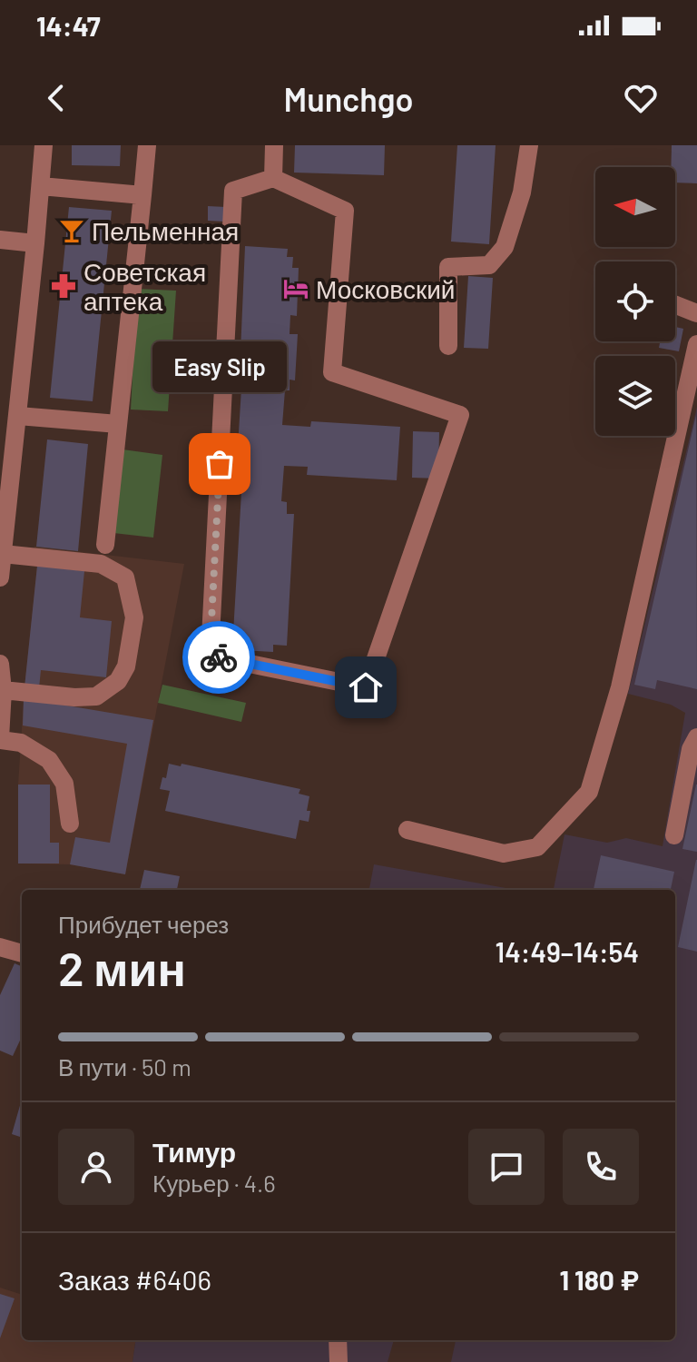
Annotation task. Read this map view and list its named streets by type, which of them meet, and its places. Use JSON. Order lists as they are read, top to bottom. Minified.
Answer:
{"places":{"bar":["Пельменная"],"pharmacy":["Советская аптека"],"hotel":["Московский"],"other":["Easy Slip"]},"north":"left","page":{"status":"14:47","header":"Munchgo","bubble":"Easy Slip","heading":["2 мин","Прибудет через","14:49–14:54"],"panel":["Тимур","Курьер · 4.6","Заказ #6406","1 180 ₽"],"bar":"В пути · 50 m"}}
